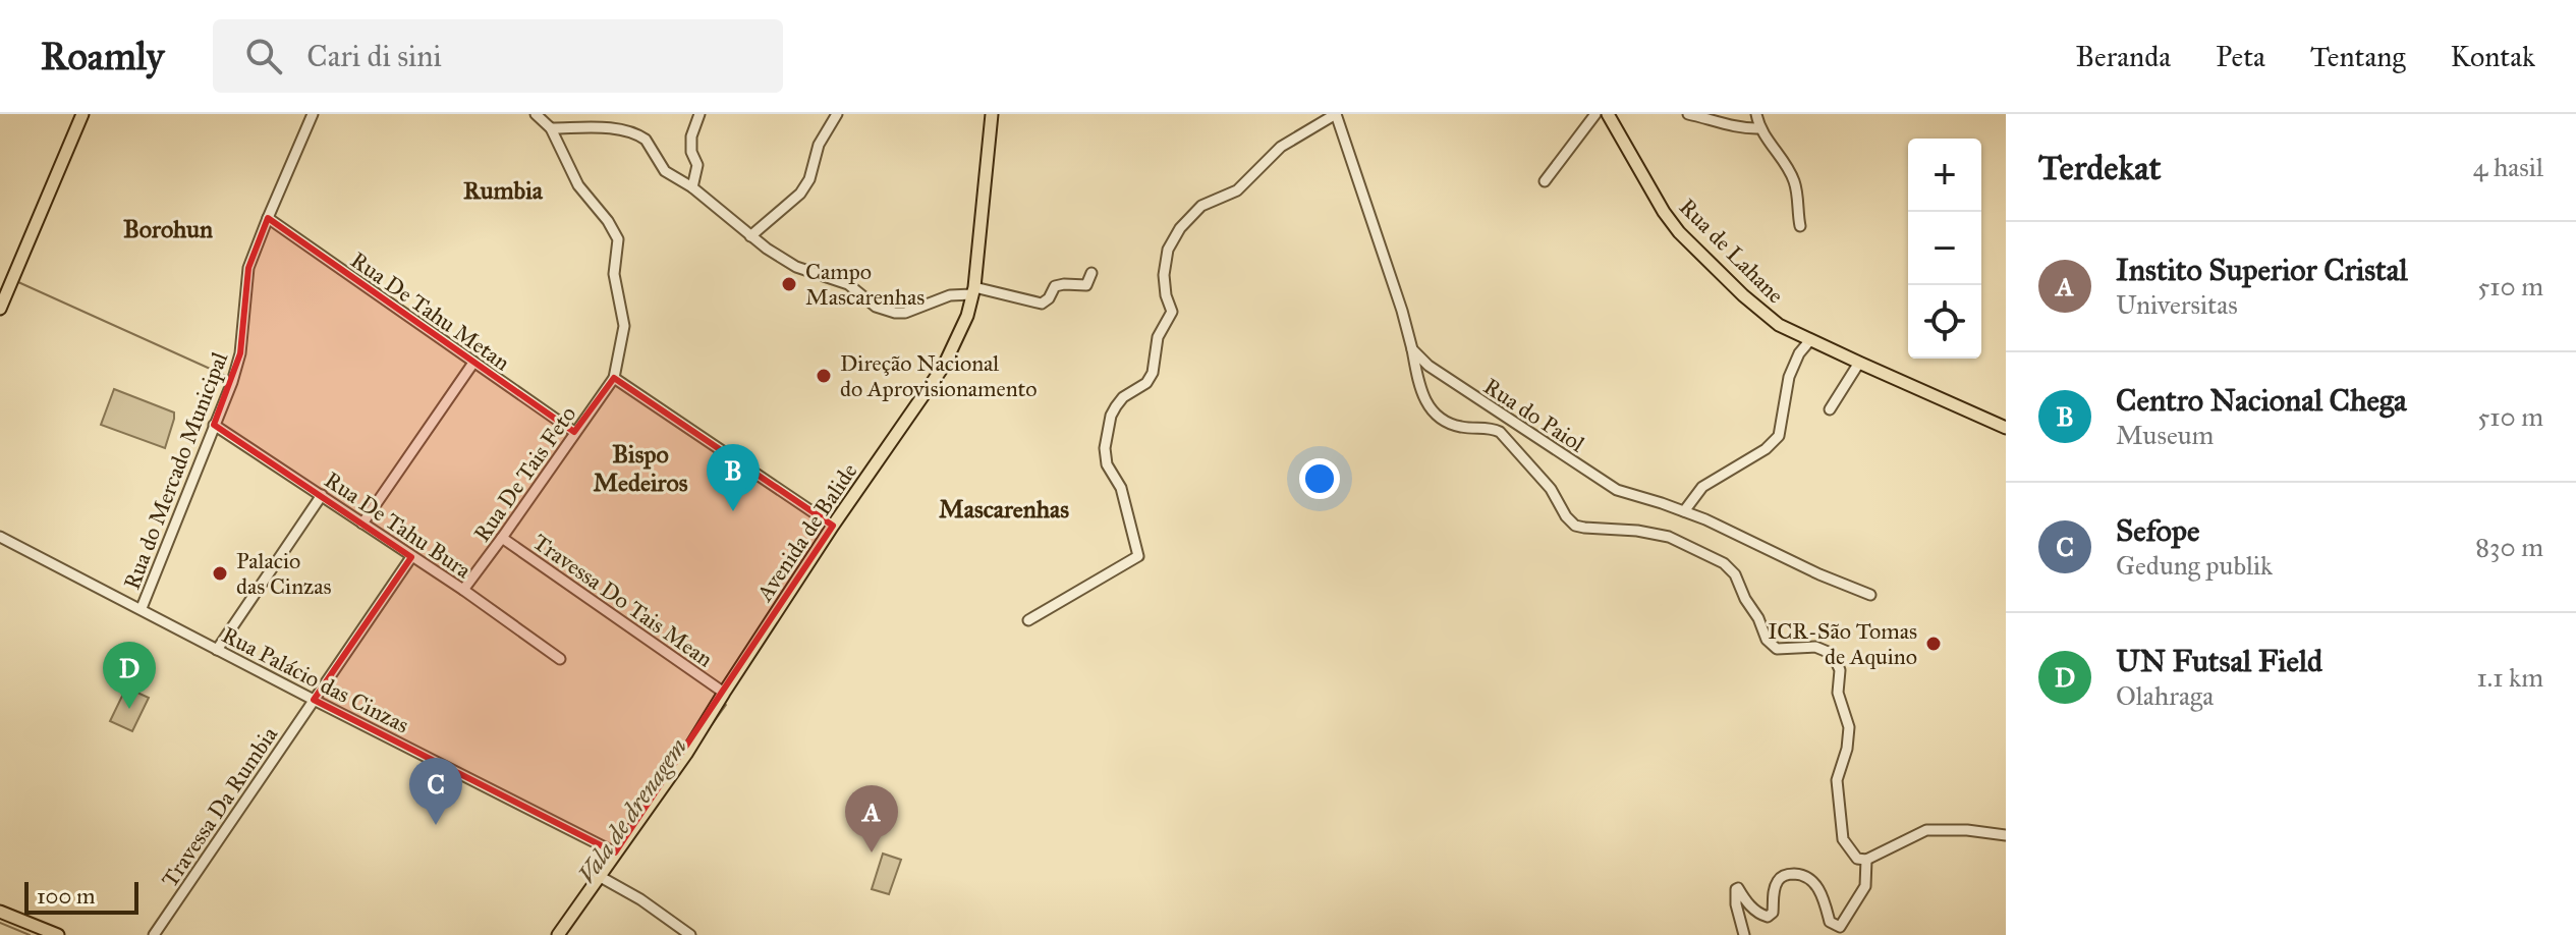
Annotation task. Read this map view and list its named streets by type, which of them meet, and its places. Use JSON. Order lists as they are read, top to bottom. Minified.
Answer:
{"streets":{"main road":["Rua de Lahane","Avenida de Balide"],"street":["Rua De Tahu Metan","Rua do Paiol","Rua do Mercado Municipal","Rua De Tais Feto","Rua De Tahu Bura","Travessa Do Tais Mean","Rua Palácio das Cinzas","Travessa Da Rumbia"]},"crossings":[["Rua De Tahu Metan","Rua do Mercado Municipal"],["Rua De Tahu Metan","Rua De Tais Feto"],["Rua do Mercado Municipal","Rua De Tahu Bura"],["Rua do Mercado Municipal","Rua Palácio das Cinzas"],["Rua De Tais Feto","Rua De Tahu Bura"],["Rua De Tais Feto","Travessa Do Tais Mean"],["Rua De Tahu Bura","Travessa Da Rumbia"],["Avenida de Balide","Travessa Do Tais Mean"],["Avenida de Balide","Rua Palácio das Cinzas"],["Rua Palácio das Cinzas","Travessa Da Rumbia"]],"districts":["Rumbia","Borohun","Bispo Medeiros","Mascarenhas"],"water":["Vala de drenagem"],"places":["Campo Mascarenhas","Direção Nacional do Aprovisionamento","Palacio das Cinzas","ICR-São Tomas de Aquino"],"scale_bar":"100 m","page":{"header":"Roamly","search":"Cari di sini","nav":["Beranda","Peta","Tentang","Kontak"],"heading":["Terdekat","4 hasil"],"map_buttons":["+","−"],"list":[{"mark":"A","name":"Instito Superior Cristal","note":"Universitas","value":"510 m"},{"mark":"B","name":"Centro Nacional Chega","note":"Museum","value":"510 m"},{"mark":"C","name":"Sefope","note":"Gedung publik","value":"830 m"},{"mark":"D","name":"UN Futsal Field","note":"Olahraga","value":"1.1 km"}],"pins":["B","D","C","A"],"scale":"100 m"}}
